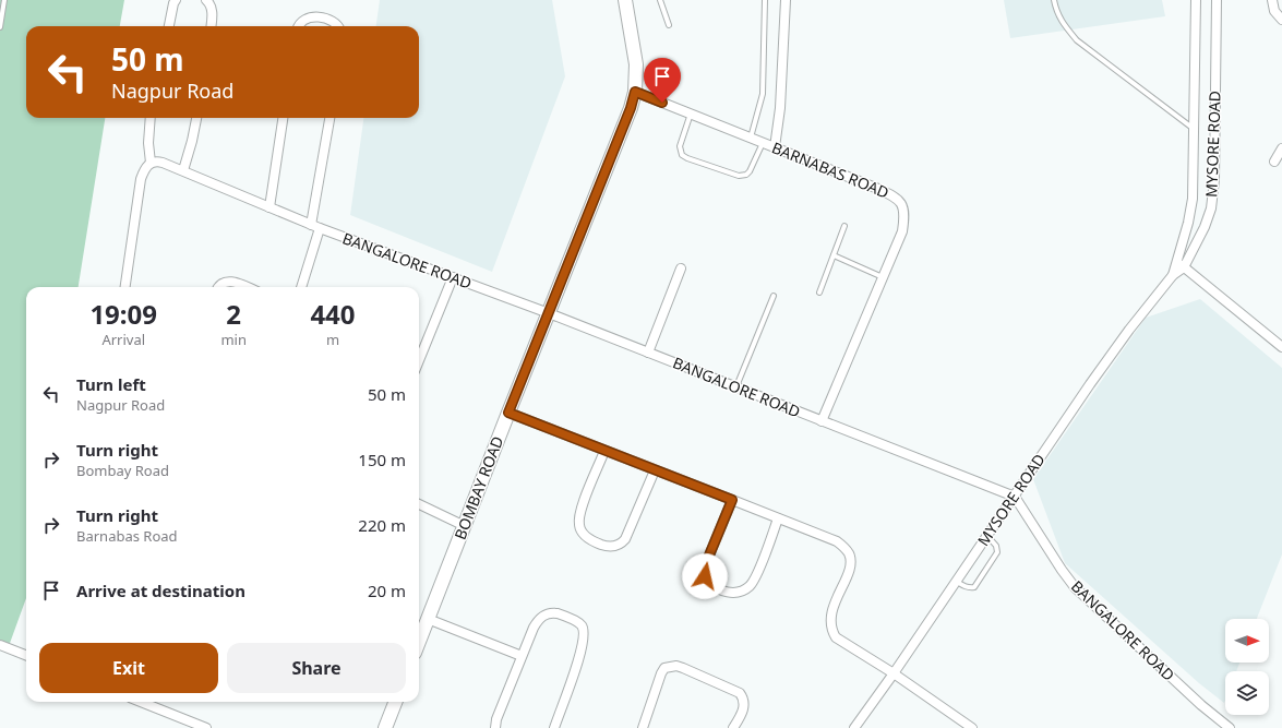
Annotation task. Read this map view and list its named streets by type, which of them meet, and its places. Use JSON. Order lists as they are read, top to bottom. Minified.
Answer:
{"streets":{"street":["MYSORE ROAD","BARNABAS ROAD","BANGALORE ROAD","BOMBAY ROAD"]},"crossings":[["MYSORE ROAD","BANGALORE ROAD"],["BARNABAS ROAD","BANGALORE ROAD"],["BARNABAS ROAD","BOMBAY ROAD"],["BANGALORE ROAD","BOMBAY ROAD"]],"north":"right","page":{"turn":["50 m","Nagpur Road"],"eta":["19:09","Arrival","2","min","440","m"],"list":[{"name":"Turn left","note":"Nagpur Road","value":"50 m"},{"name":"Turn right","note":"Bombay Road","value":"150 m"},{"name":"Turn right","note":"Barnabas Road","value":"220 m"},{"name":"Arrive at destination","value":"20 m"}],"buttons":["Exit","Share"]}}
